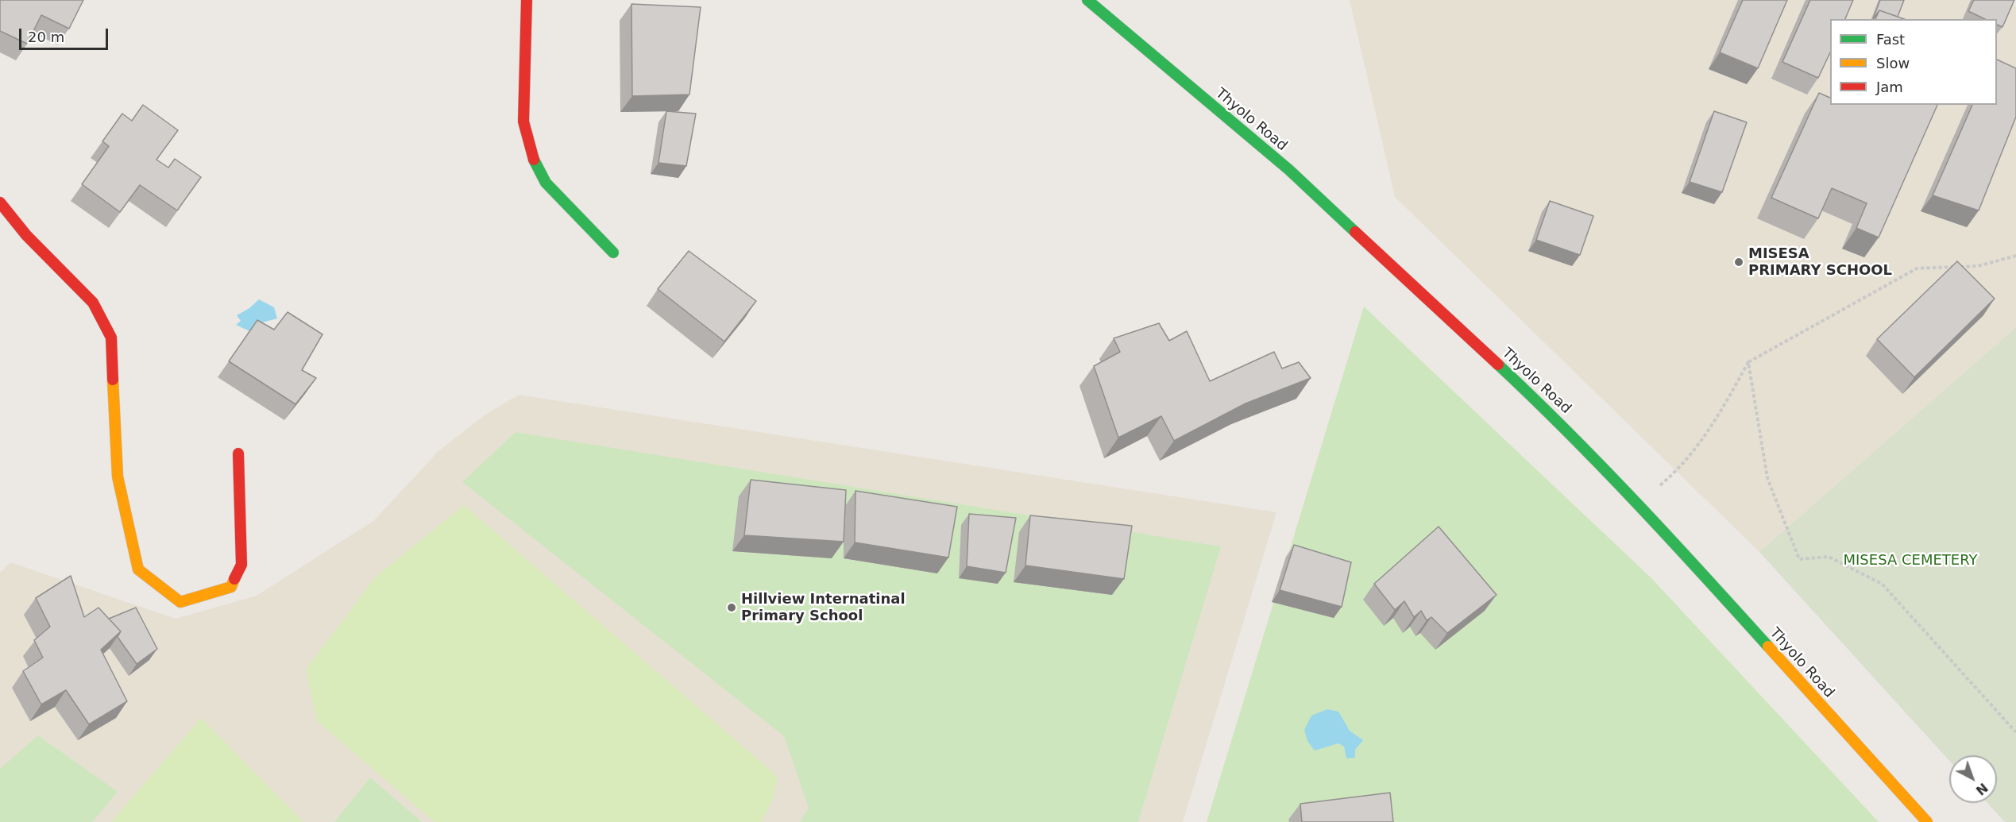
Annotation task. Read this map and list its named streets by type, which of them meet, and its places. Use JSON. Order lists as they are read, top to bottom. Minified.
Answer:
{"streets":{"main road":["Thyolo Road"]},"parks":["MISESA CEMETERY"],"places":["MISESA PRIMARY SCHOOL","Hillview Internatinal Primary School"],"legend":["Fast","Slow","Jam"],"scale_bar":"20 m","north":"bottom right"}
